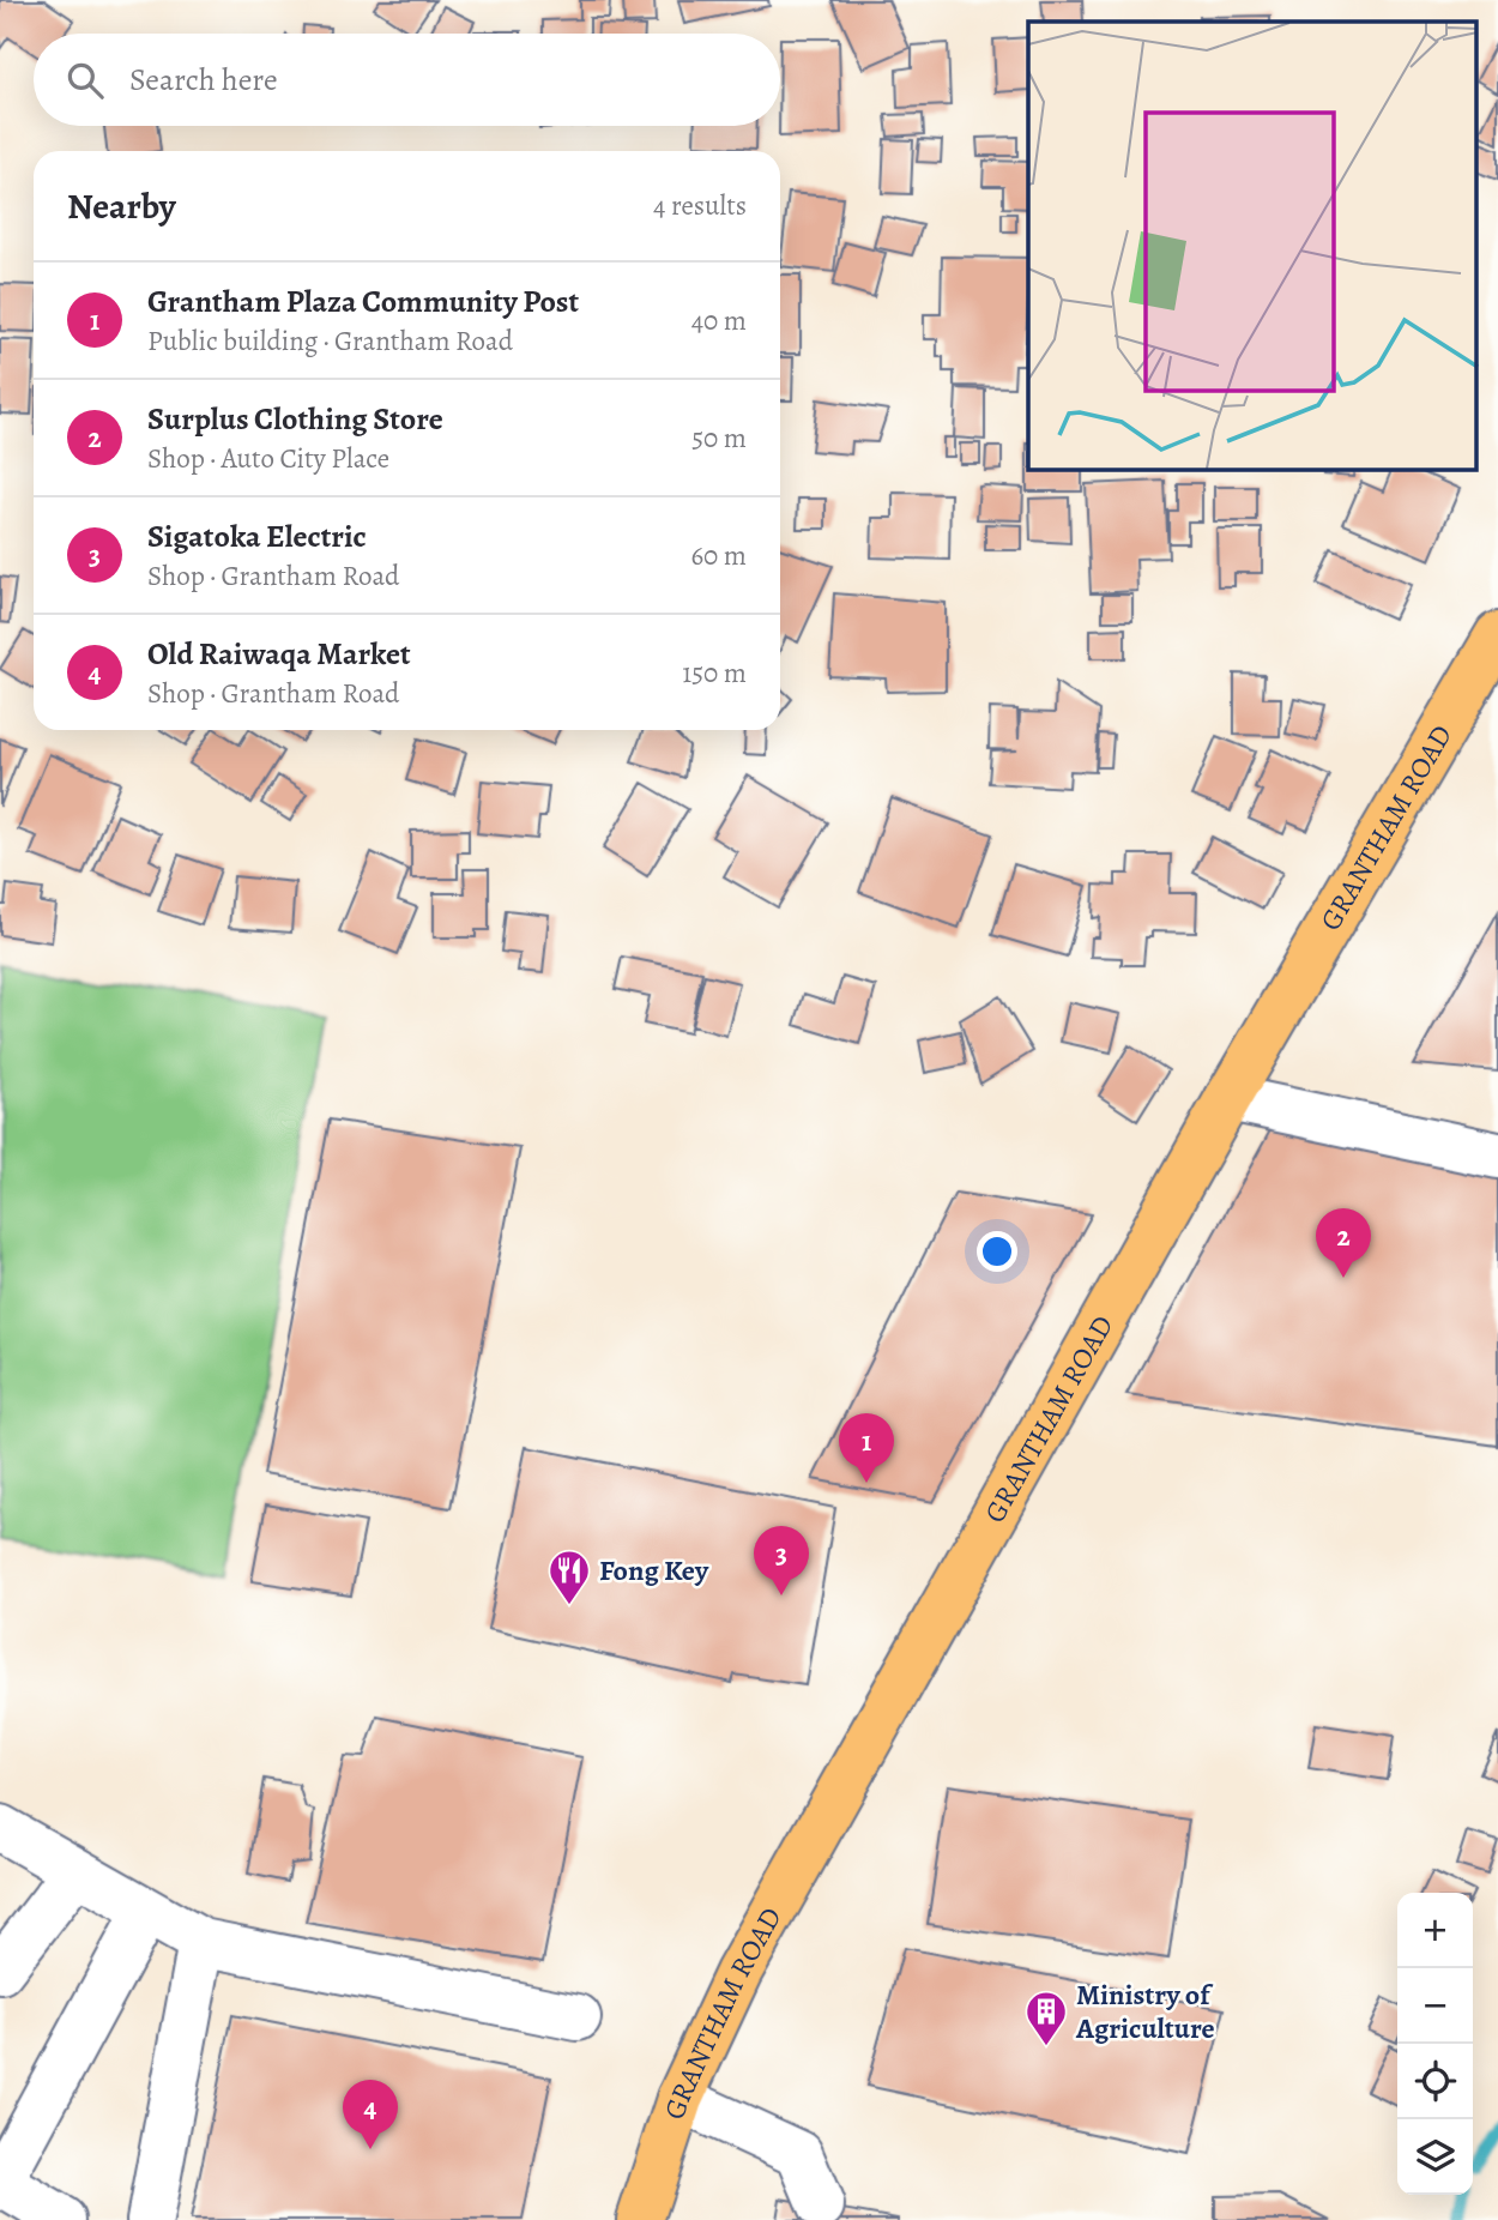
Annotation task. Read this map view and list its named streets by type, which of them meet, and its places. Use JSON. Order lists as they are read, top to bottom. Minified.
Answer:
{"streets":{"main road":["GRANTHAM ROAD"]},"places":{"restaurant":["Fong Key"],"building":["Ministry of Agriculture"]},"page":{"search":"Search here","heading":["Nearby","4 results"],"list":[{"mark":"1","name":"Grantham Plaza Community Post","note":"Public building · Grantham Road","value":"40 m"},{"mark":"2","name":"Surplus Clothing Store","note":"Shop · Auto City Place","value":"50 m"},{"mark":"3","name":"Sigatoka Electric","note":"Shop · Grantham Road","value":"60 m"},{"mark":"4","name":"Old Raiwaqa Market","note":"Shop · Grantham Road","value":"150 m"}],"pins":["2","1","3","4"],"map_buttons":["+","−"]}}
